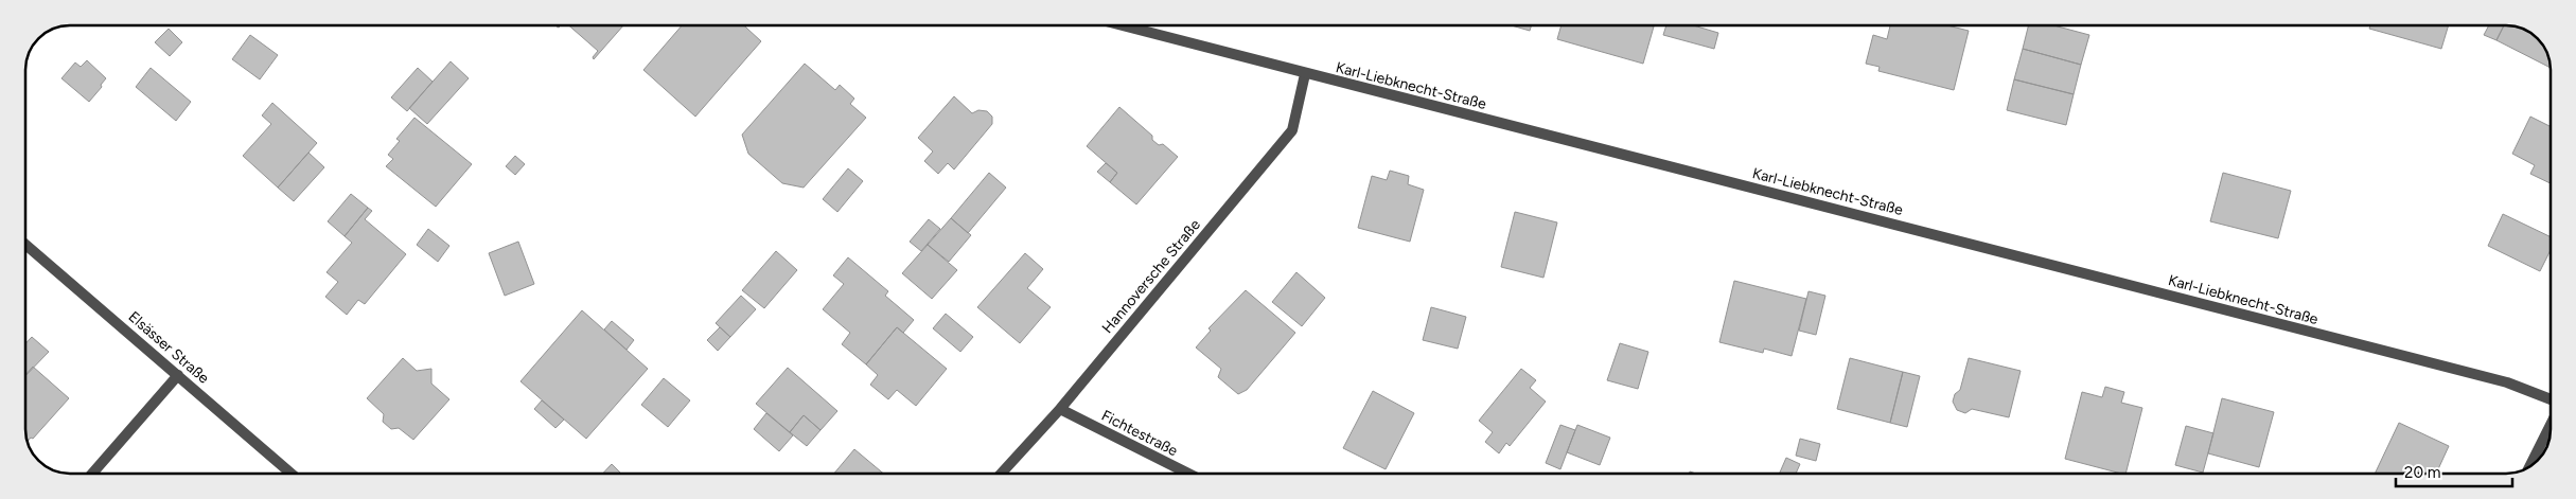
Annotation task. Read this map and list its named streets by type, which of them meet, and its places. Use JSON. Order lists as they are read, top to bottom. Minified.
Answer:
{"streets":{"street":["Karl-Liebknecht-Straße","Hannoversche Straße","Elsässer Straße","Fichtestraße"]},"crossings":[["Karl-Liebknecht-Straße","Hannoversche Straße"],["Hannoversche Straße","Fichtestraße"]],"scale_bar":"20 m"}
